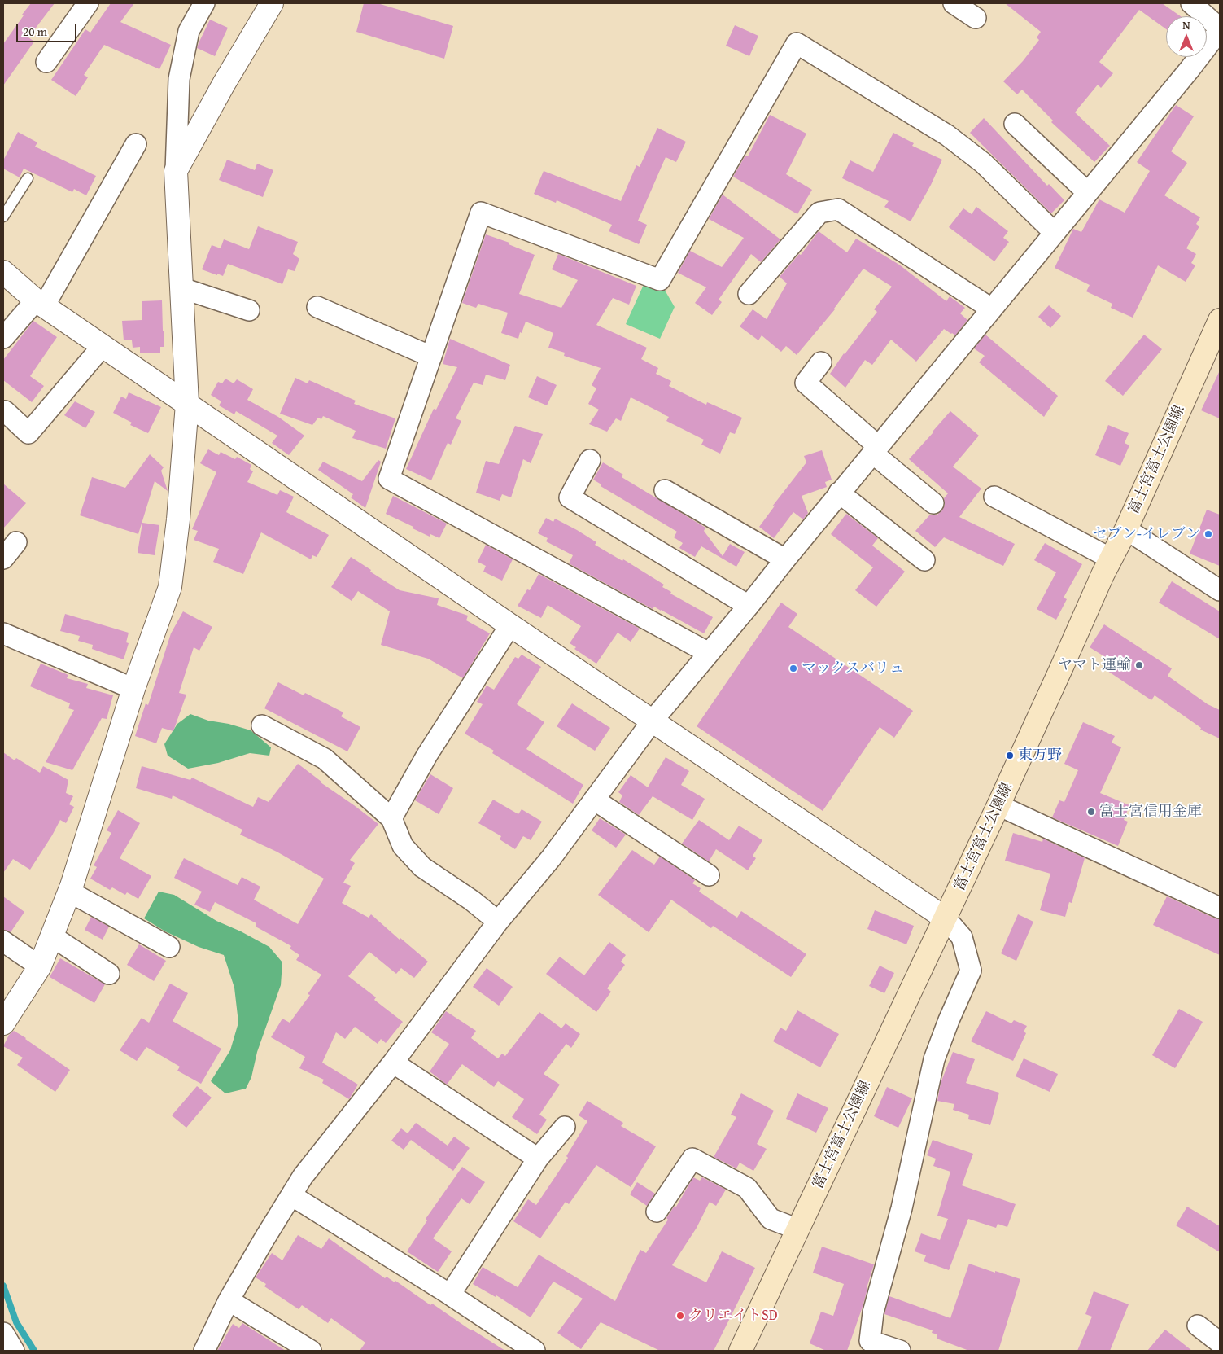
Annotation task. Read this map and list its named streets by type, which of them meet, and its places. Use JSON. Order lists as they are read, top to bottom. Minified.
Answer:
{"streets":{"main road":["富士宮富士公園線"]},"places":["セブン-イレブン","ヤマト運輸","マックスバリュ","東万野","富士宮信用金庫","クリエイトSD"],"scale_bar":"20 m","north":"top"}
